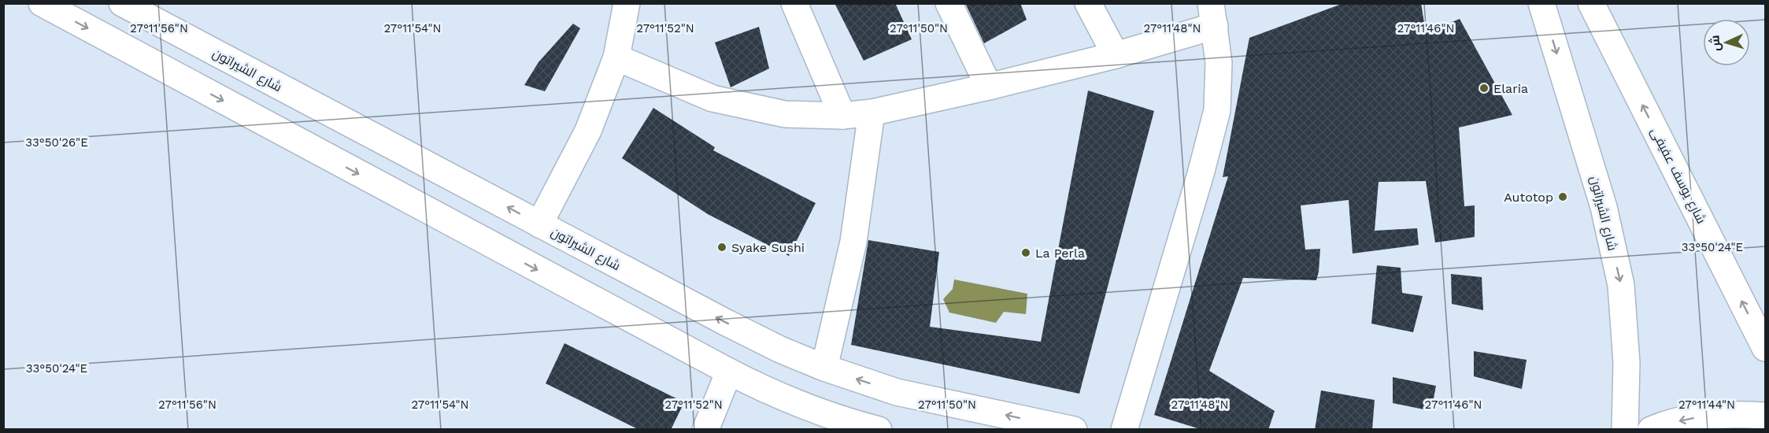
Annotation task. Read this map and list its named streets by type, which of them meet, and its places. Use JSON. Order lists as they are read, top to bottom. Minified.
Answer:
{"streets":{"street":["شارع الشيراتون","شارع يوسف عفيفى"]},"one_way":["شارع يوسف عفيفى"],"places":["Elaria","Autotop","Syake Sushi","La Perla"],"north":"left","coordinates":["27°11'56\"N","27°11'54\"N","27°11'52\"N","27°11'50\"N","27°11'48\"N","27°11'46\"N","33°50'26\"E","33°50'24\"E","27°11'44\"N"]}
